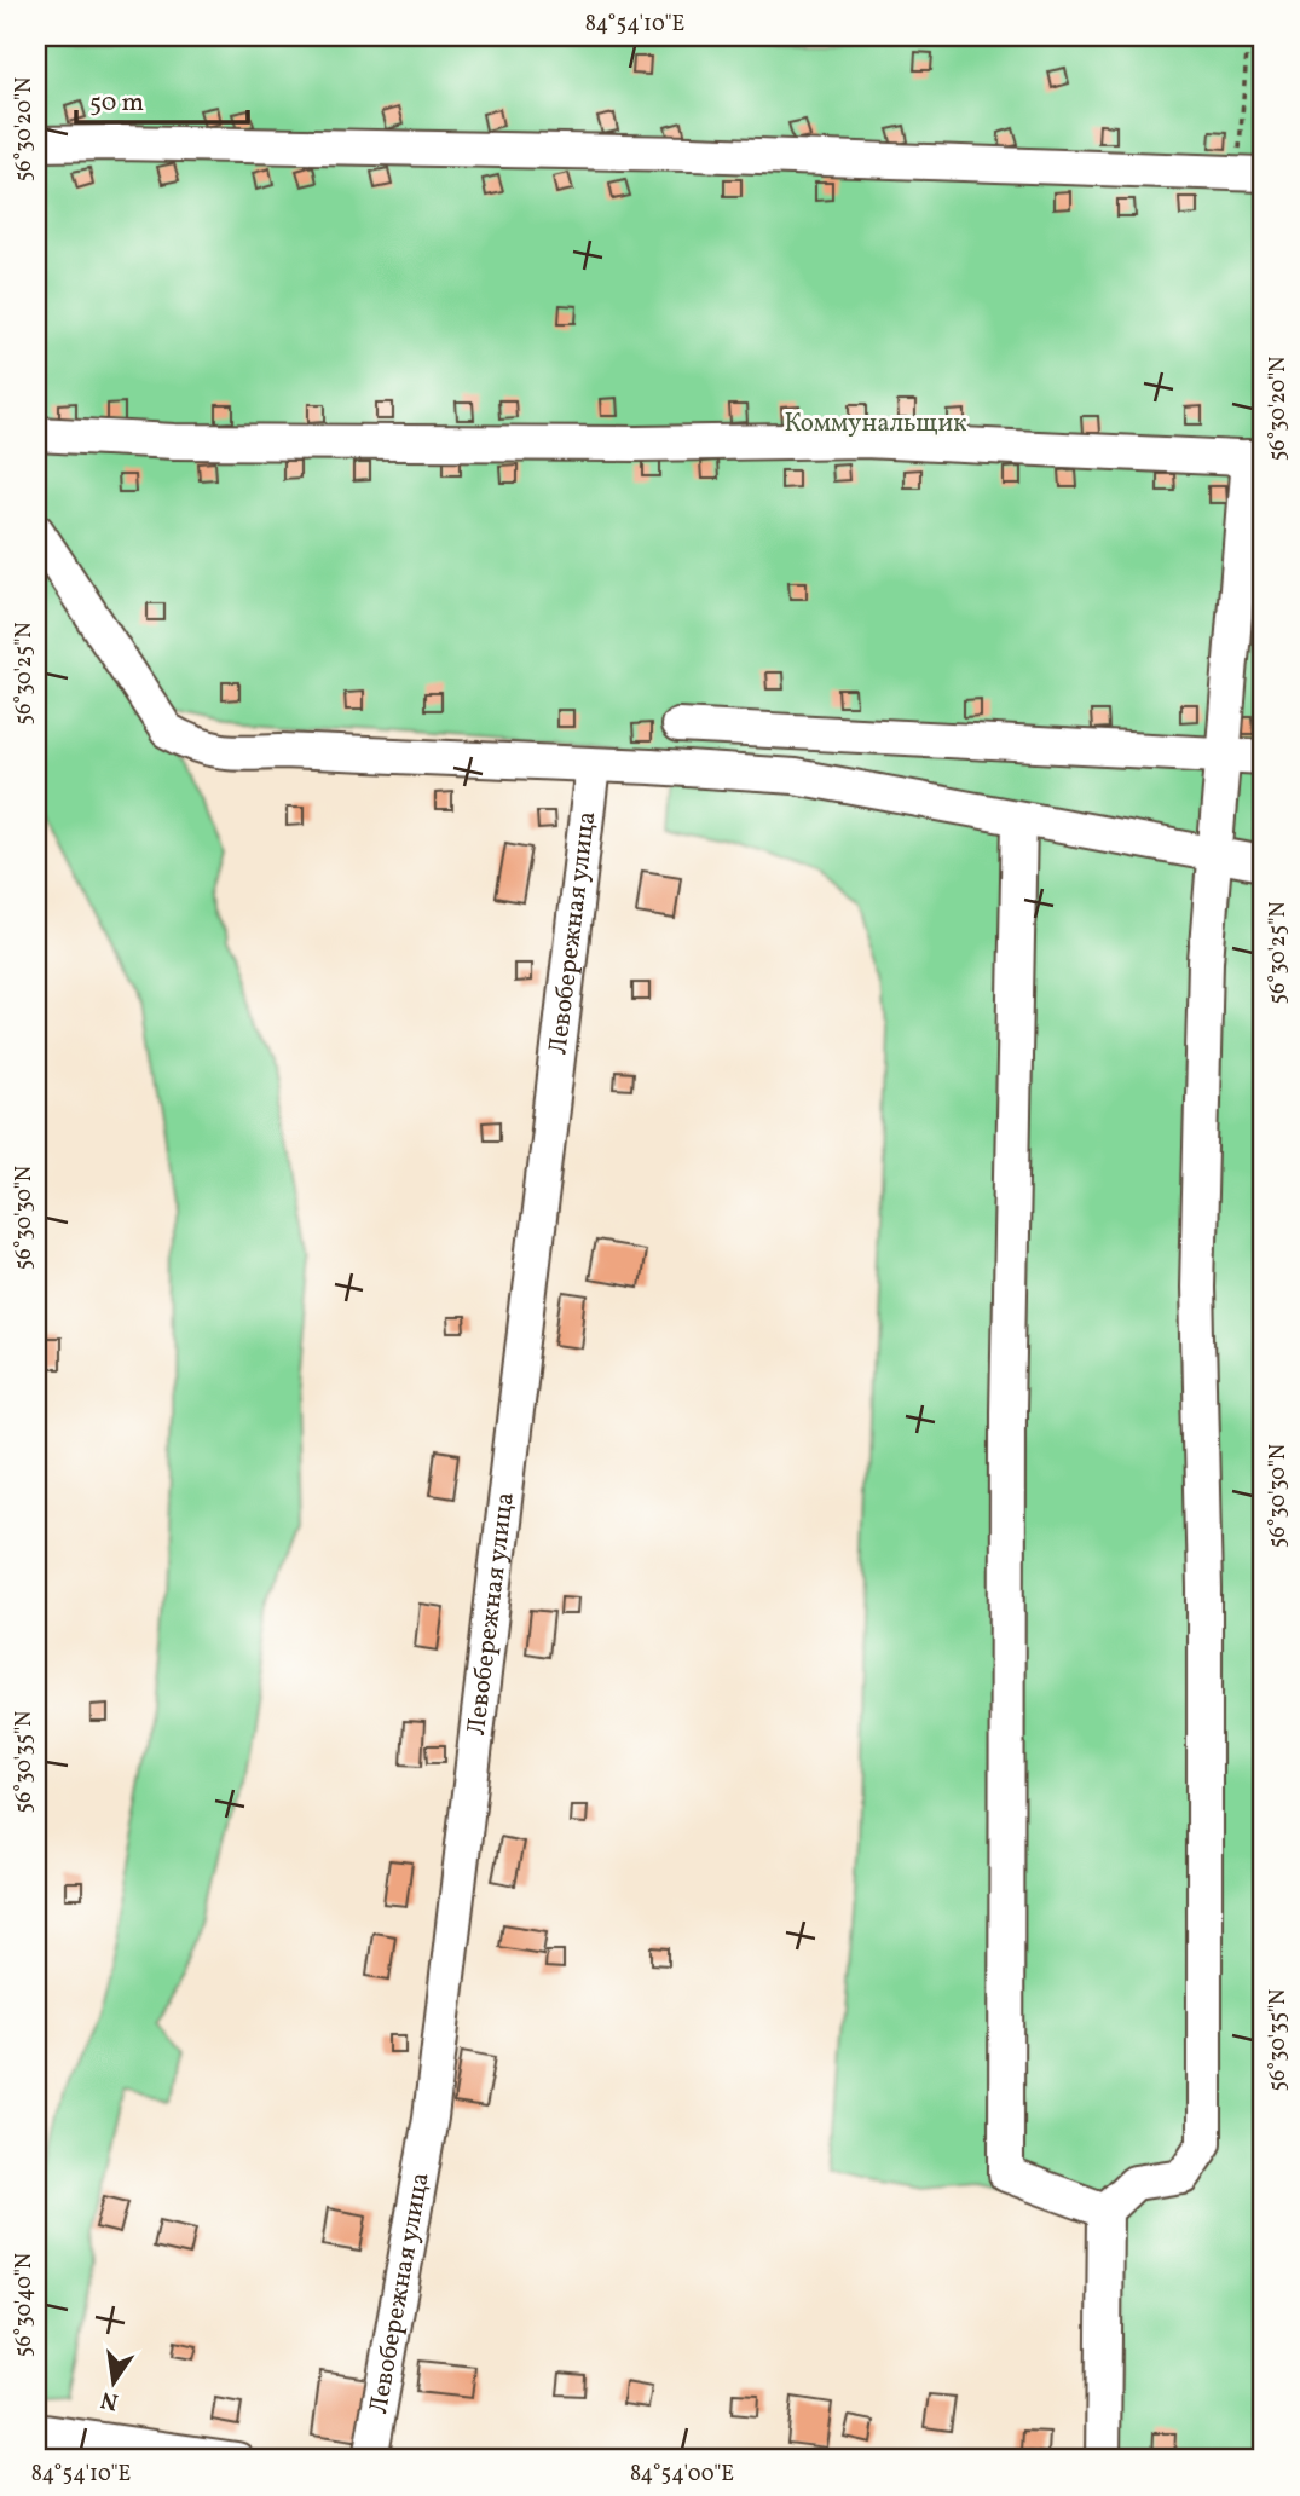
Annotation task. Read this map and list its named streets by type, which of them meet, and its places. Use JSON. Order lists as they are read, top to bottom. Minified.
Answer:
{"streets":{"street":["Левобережная улица"]},"parks":["Коммунальщик"],"scale_bar":"50 m","north":"bottom","coordinates":["84°54'10\"E","56°30'20\"N","56°30'25\"N","56°30'30\"N","56°30'35\"N","56°30'40\"N","84°54'00\"E"]}
